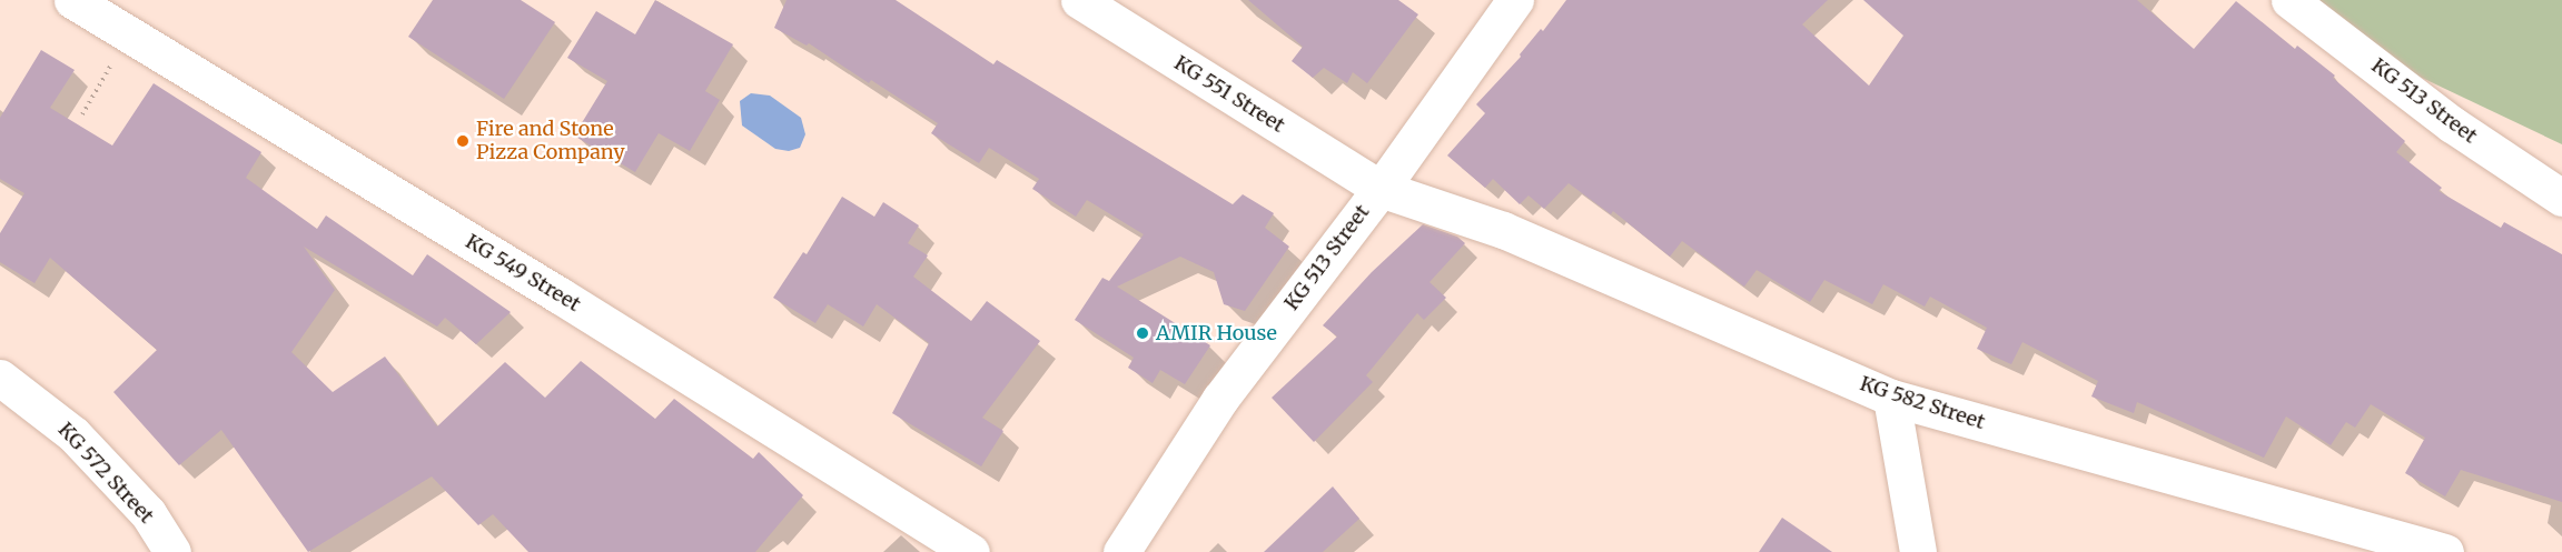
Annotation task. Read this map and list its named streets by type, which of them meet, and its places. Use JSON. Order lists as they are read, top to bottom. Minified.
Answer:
{"streets":{"street":["KG 551 Street","KG 513 Street","KG 549 Street","KG 582 Street","KG 572 Street"]},"crossings":[["KG 551 Street","KG 513 Street"],["KG 551 Street","KG 582 Street"],["KG 513 Street","KG 582 Street"]],"places":["Fire and Stone Pizza Company","AMIR House"]}
